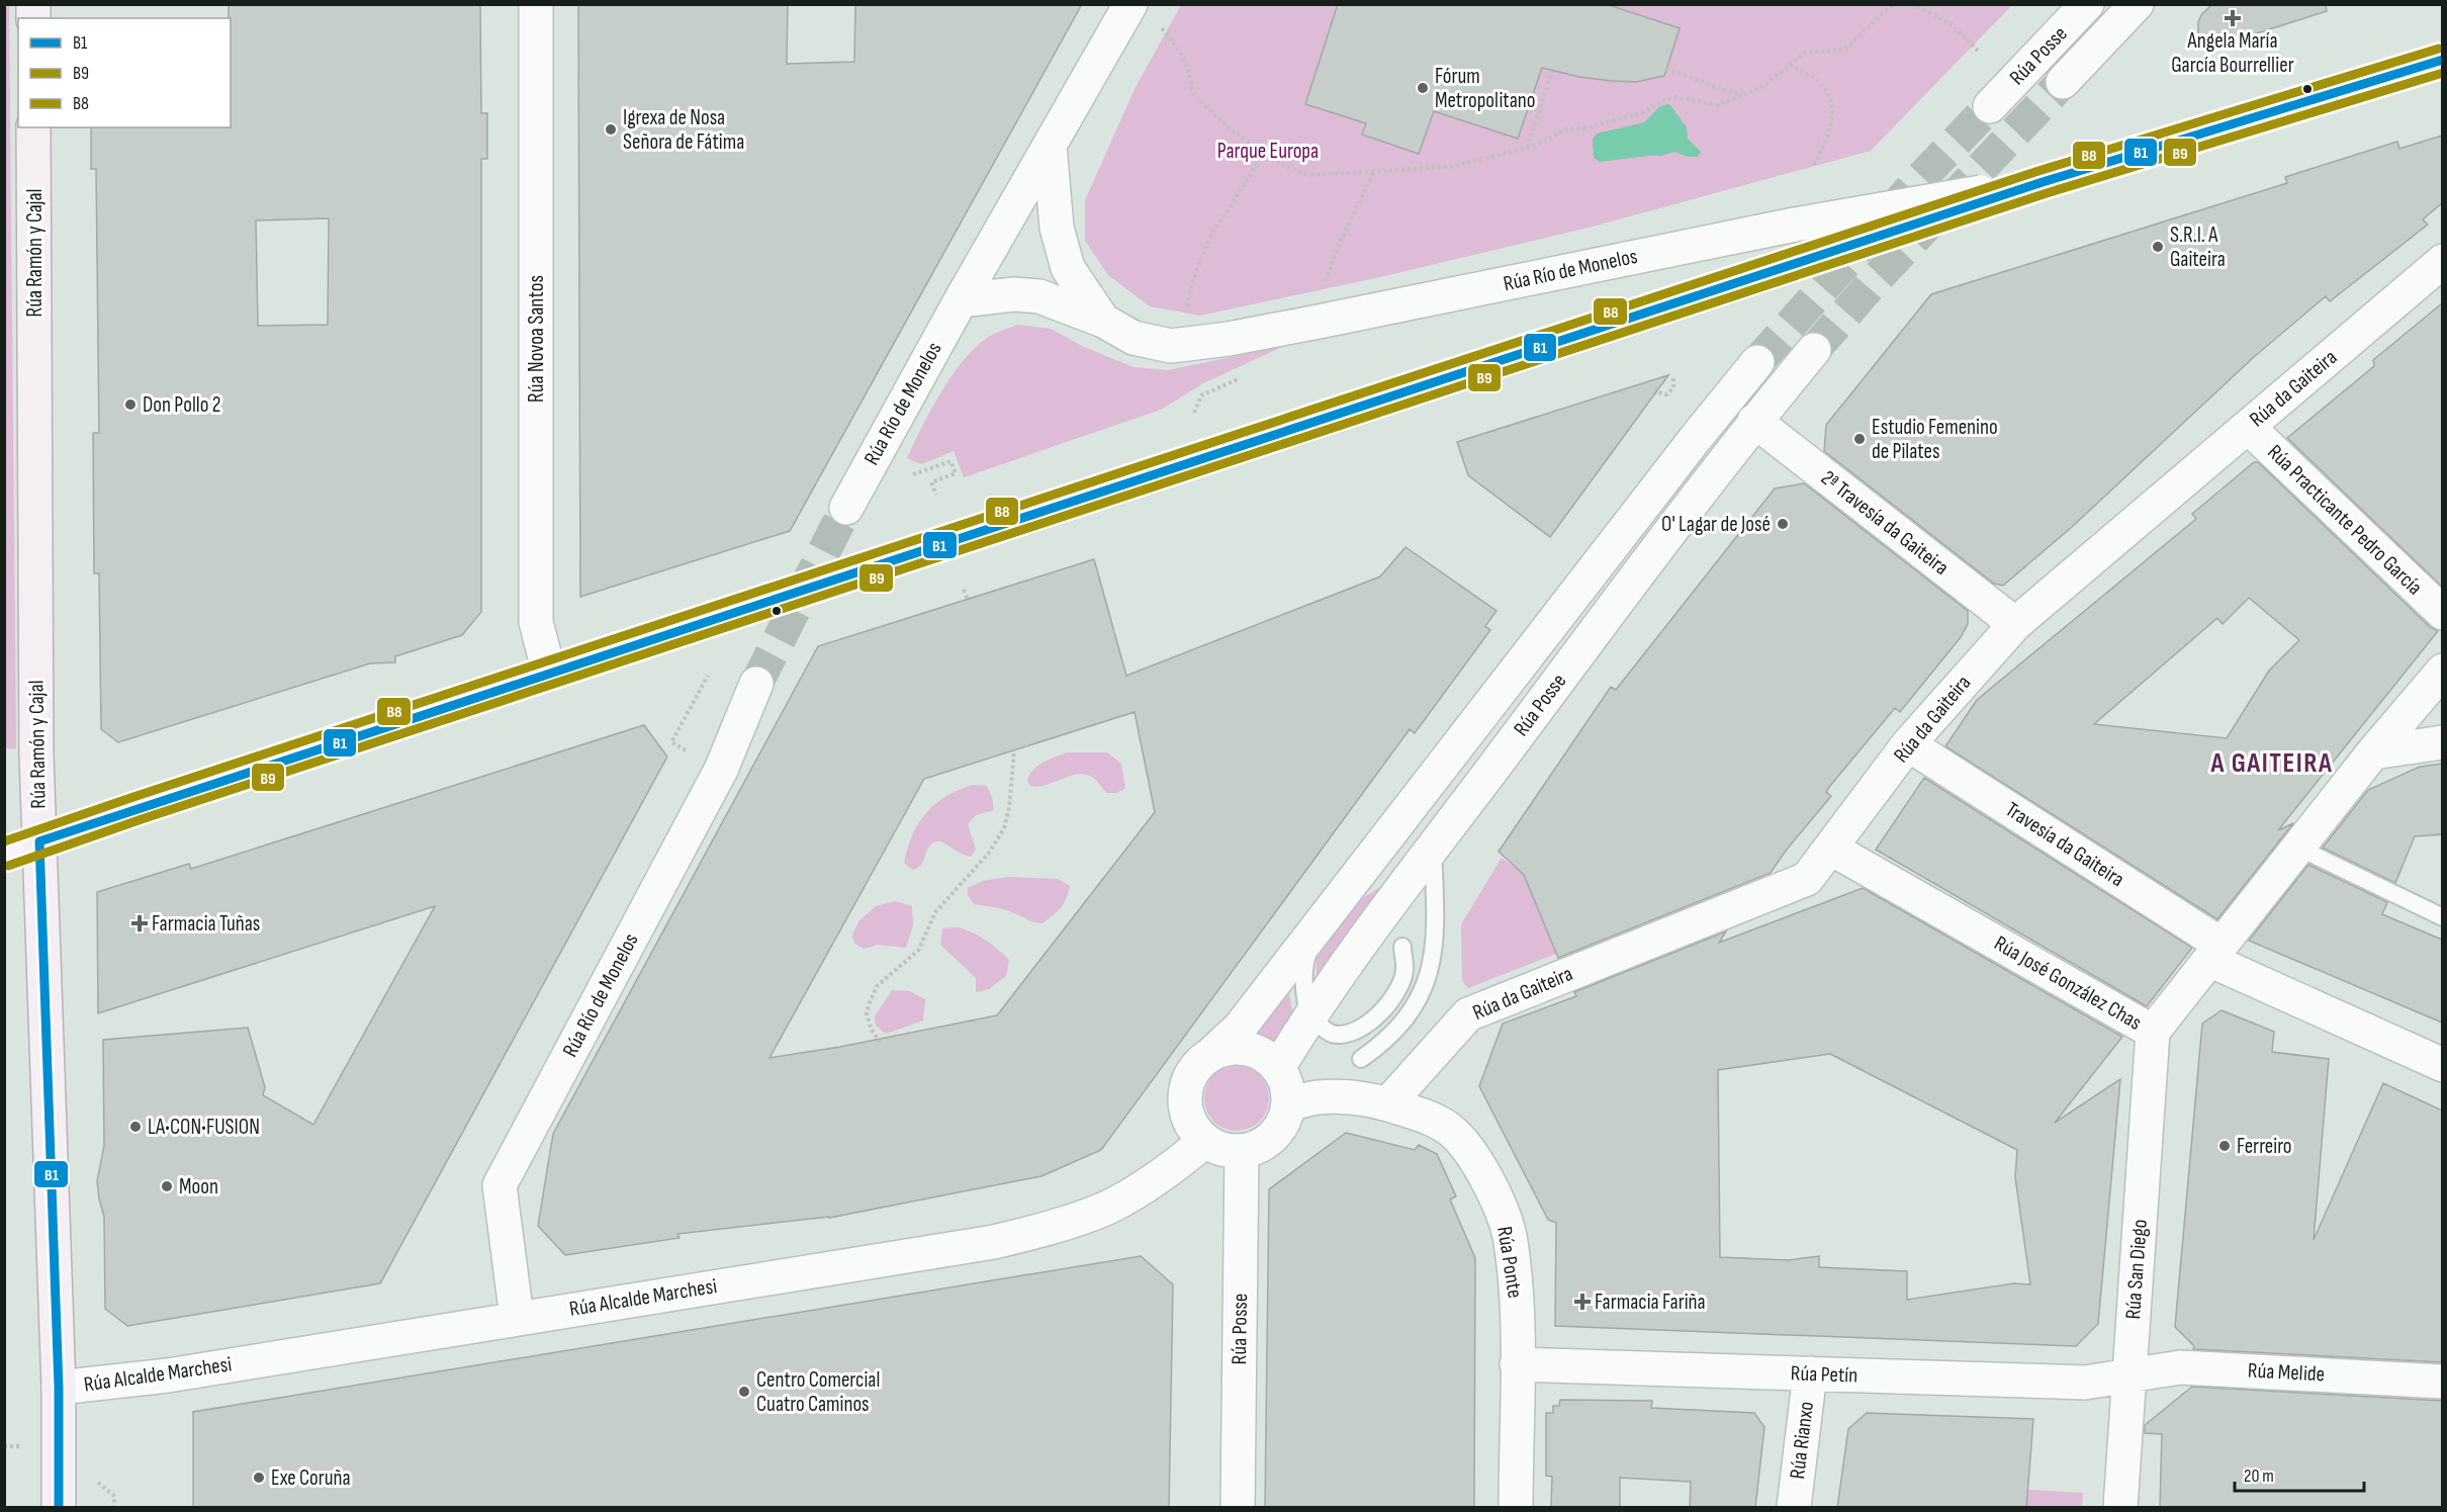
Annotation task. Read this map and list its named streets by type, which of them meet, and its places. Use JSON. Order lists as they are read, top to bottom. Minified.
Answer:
{"streets":{"main road":["Rúa Ramón y Cajal"],"street":["Rúa Posse","Rúa Río de Monelos","Rúa Novoa Santos","Rúa da Gaiteira","Rúa Practicante Pedro García","2ª Travesía da Gaiteira","Travesía da Gaiteira","Rúa José González Chas","Rúa Ponte","Rúa San Diego","Rúa Alcalde Marchesi","Rúa Melide","Rúa Petín","Rúa Rianxo"]},"crossings":[["Rúa Posse","2ª Travesía da Gaiteira"],["Rúa Posse","Rúa Ponte"],["Rúa Posse","Rúa Alcalde Marchesi"],["Rúa Ramón y Cajal","Rúa Alcalde Marchesi"],["Rúa Río de Monelos","Rúa Alcalde Marchesi"],["Rúa da Gaiteira","Rúa Practicante Pedro García"],["Rúa da Gaiteira","2ª Travesía da Gaiteira"],["Rúa da Gaiteira","Travesía da Gaiteira"],["Rúa da Gaiteira","Rúa José González Chas"],["Rúa da Gaiteira","Rúa Ponte"],["Travesía da Gaiteira","Rúa José González Chas"],["Rúa José González Chas","Rúa San Diego"],["Rúa Ponte","Rúa Alcalde Marchesi"],["Rúa Ponte","Rúa Petín"],["Rúa San Diego","Rúa Melide"],["Rúa San Diego","Rúa Petín"],["Rúa Melide","Rúa Petín"],["Rúa Petín","Rúa Rianxo"]],"districts":["A GAITEIRA"],"parks":["Parque Europa"],"places":{"health":["Angela María García Bourrellier","Farmacia Tuñas","Farmacia Fariña"],"other":["Fórum Metropolitano","Igrexa de Nosa Señora de Fátima","S.R.I. A Gaiteira","Don Pollo 2","Estudio Femenino de Pilates","O' Lagar de José","LA•CON•FUSION","Ferreiro","Moon","Centro Comercial Cuatro Caminos","Exe Coruña"]},"lines":["transit line B8","transit line B1","transit line B9"],"legend":["B1","B9","B8"],"scale_bar":"20 m"}
